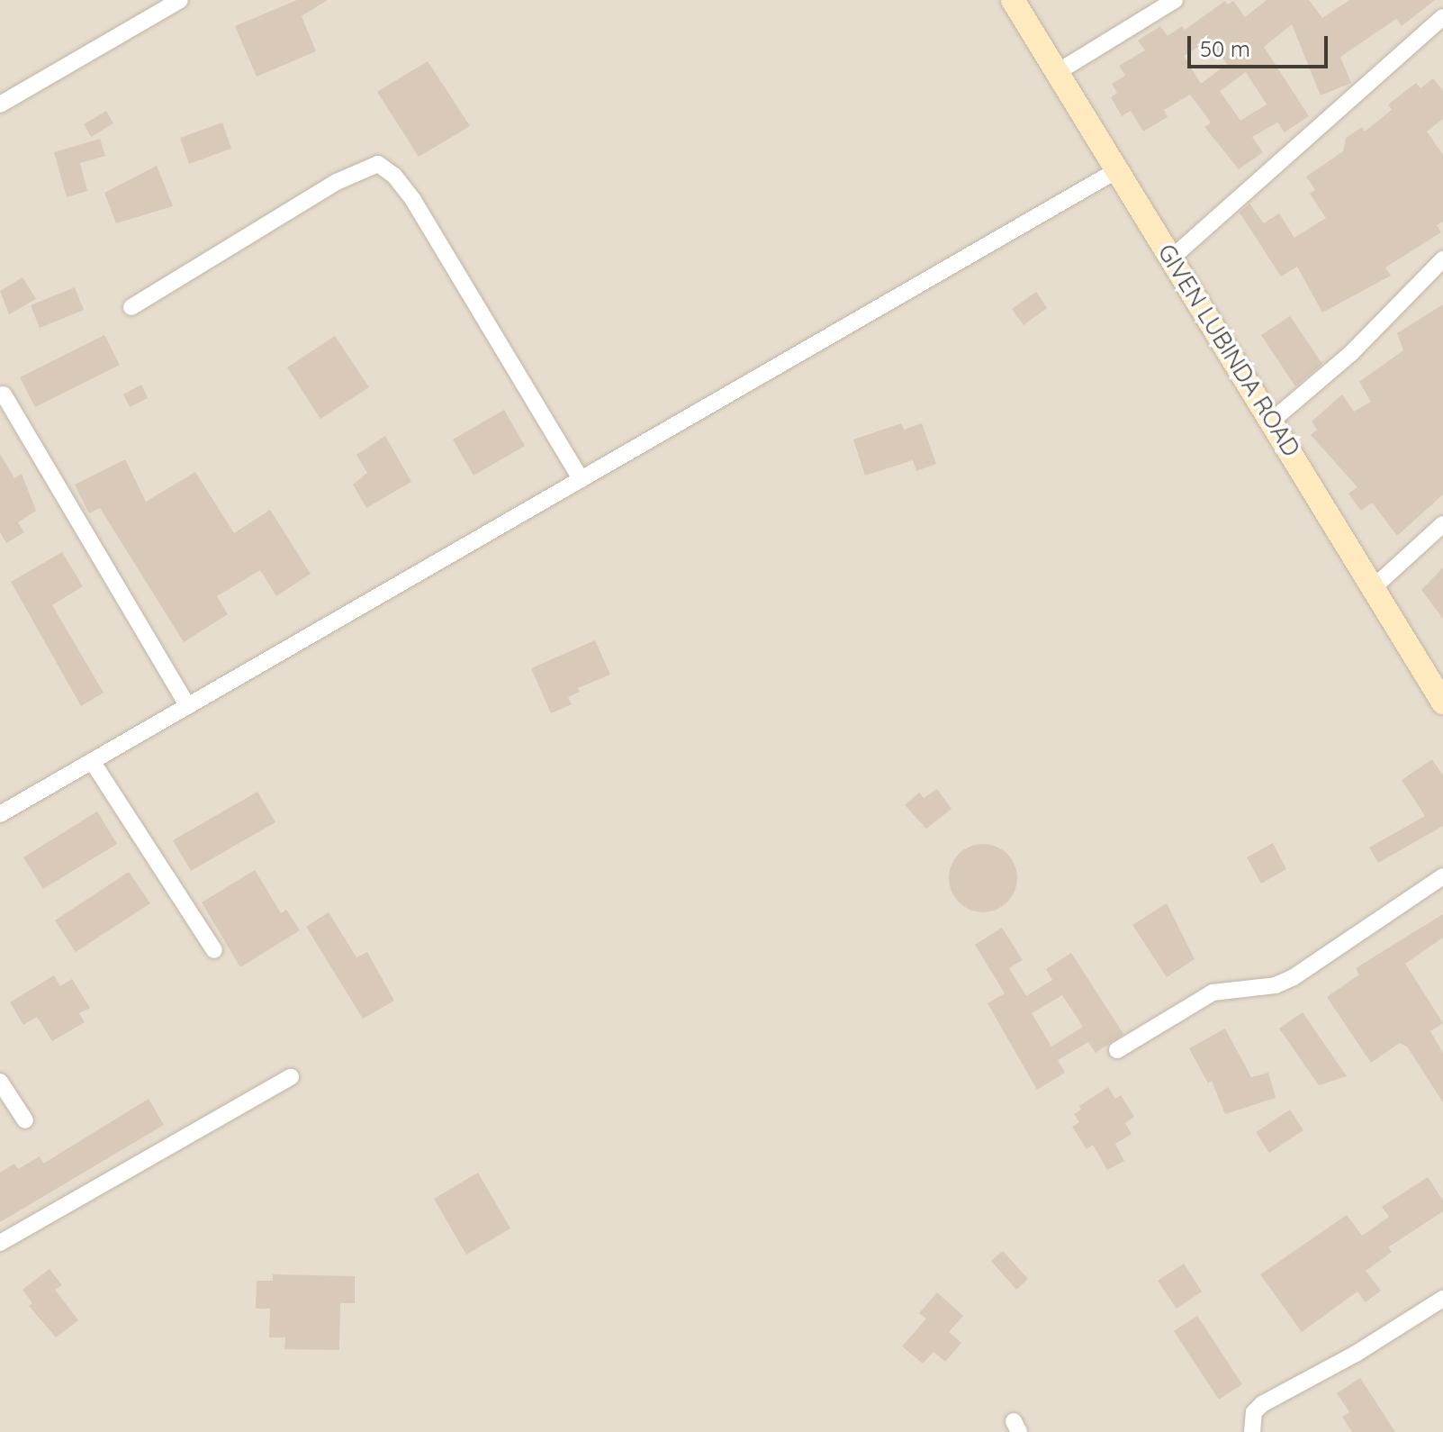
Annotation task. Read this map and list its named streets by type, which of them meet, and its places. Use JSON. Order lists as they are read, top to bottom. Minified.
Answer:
{"streets":{"street":["GIVEN LUBINDA ROAD"]},"scale_bar":"50 m"}
